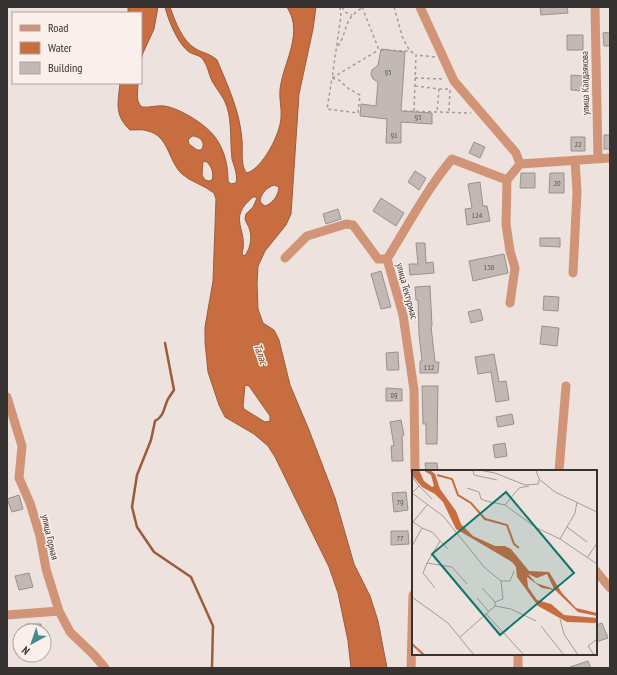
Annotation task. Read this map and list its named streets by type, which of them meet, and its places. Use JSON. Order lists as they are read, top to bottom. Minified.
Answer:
{"streets":{"street":["улица Калдаякова","улица Тектурмас","улица Горная"]},"water":["Талас"],"house_numbers":["95","93","91","22","20","124","130","112","89","79","77"],"legend":["Road","Water","Building"],"north":"bottom left"}
